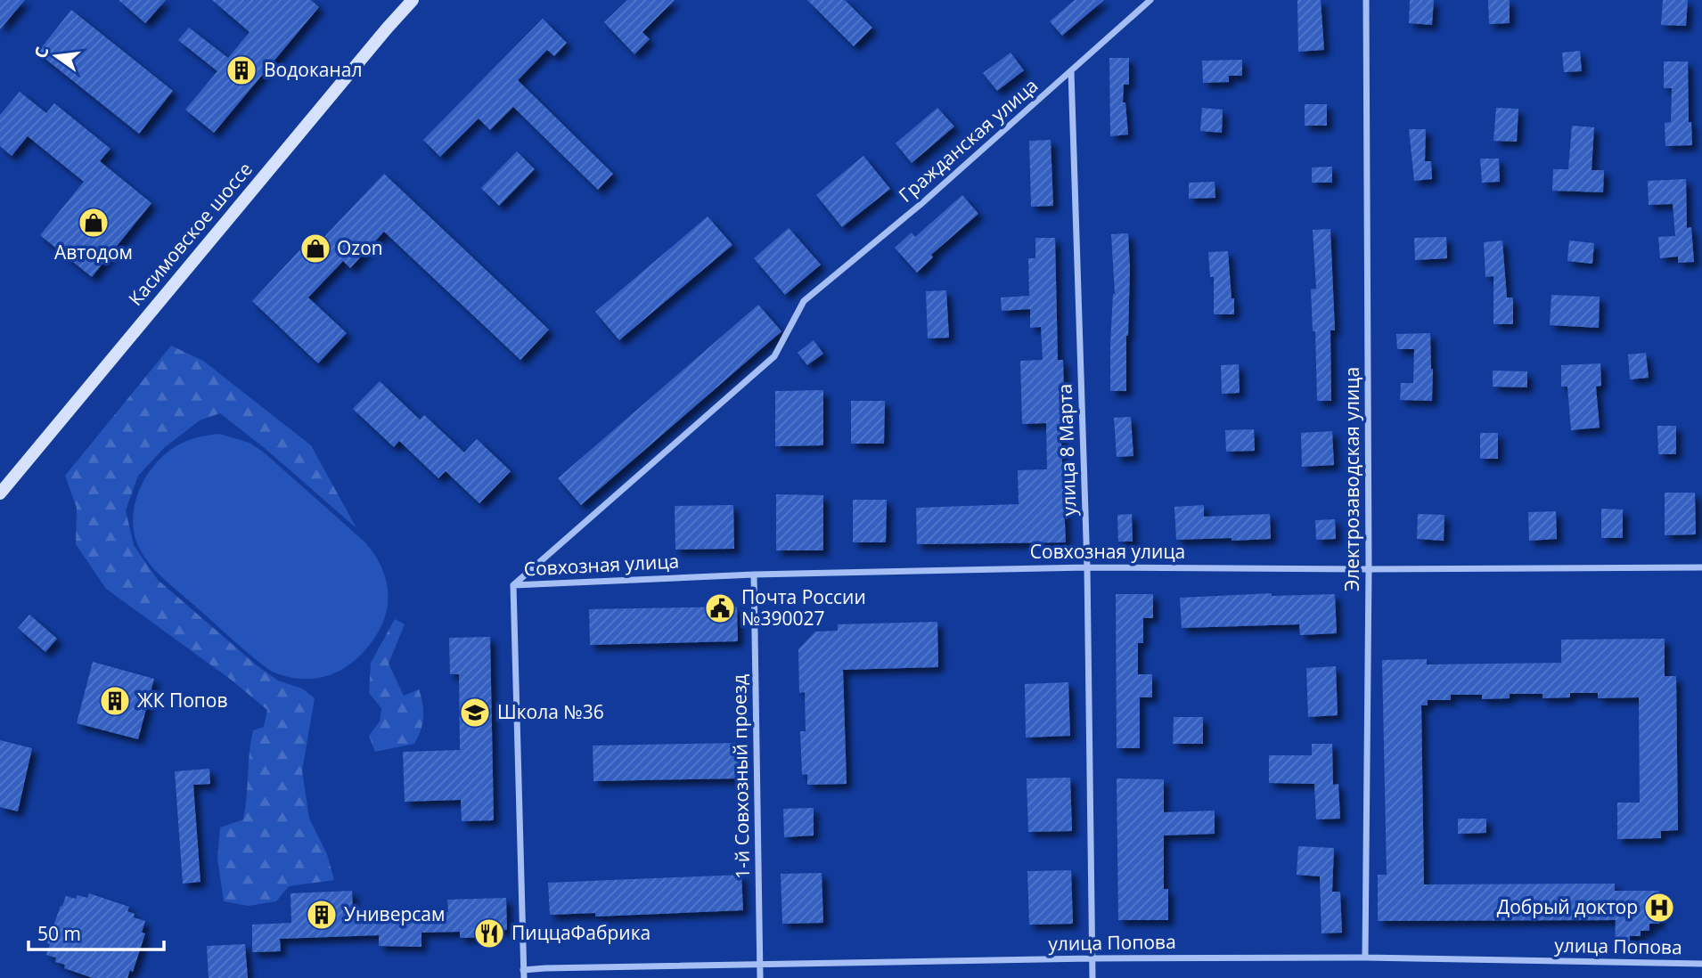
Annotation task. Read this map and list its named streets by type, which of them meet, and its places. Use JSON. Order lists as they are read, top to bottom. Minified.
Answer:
{"streets":{"main road":["Касимовское шоссе"],"street":["Гражданская улица","улица 8 Марта","Электрозаводская улица","Совхозная улица","1-й Совхозный проезд","улица Попова"]},"crossings":[["Гражданская улица","улица 8 Марта"],["Гражданская улица","Совхозная улица"],["улица 8 Марта","Совхозная улица"],["улица 8 Марта","улица Попова"],["Электрозаводская улица","Совхозная улица"],["Электрозаводская улица","улица Попова"],["Совхозная улица","1-й Совхозный проезд"],["1-й Совхозный проезд","улица Попова"]],"places":{"building":["Водоканал","ЖК Попов","Универсам"],"shop":["Автодом","Ozon"],"public building":["Почта России №390027"],"school or university":["Школа №36"],"hospital":["Добрый доктор"],"restaurant":["ПиццаФабрика"]},"scale_bar":"50 m","north":"left"}
